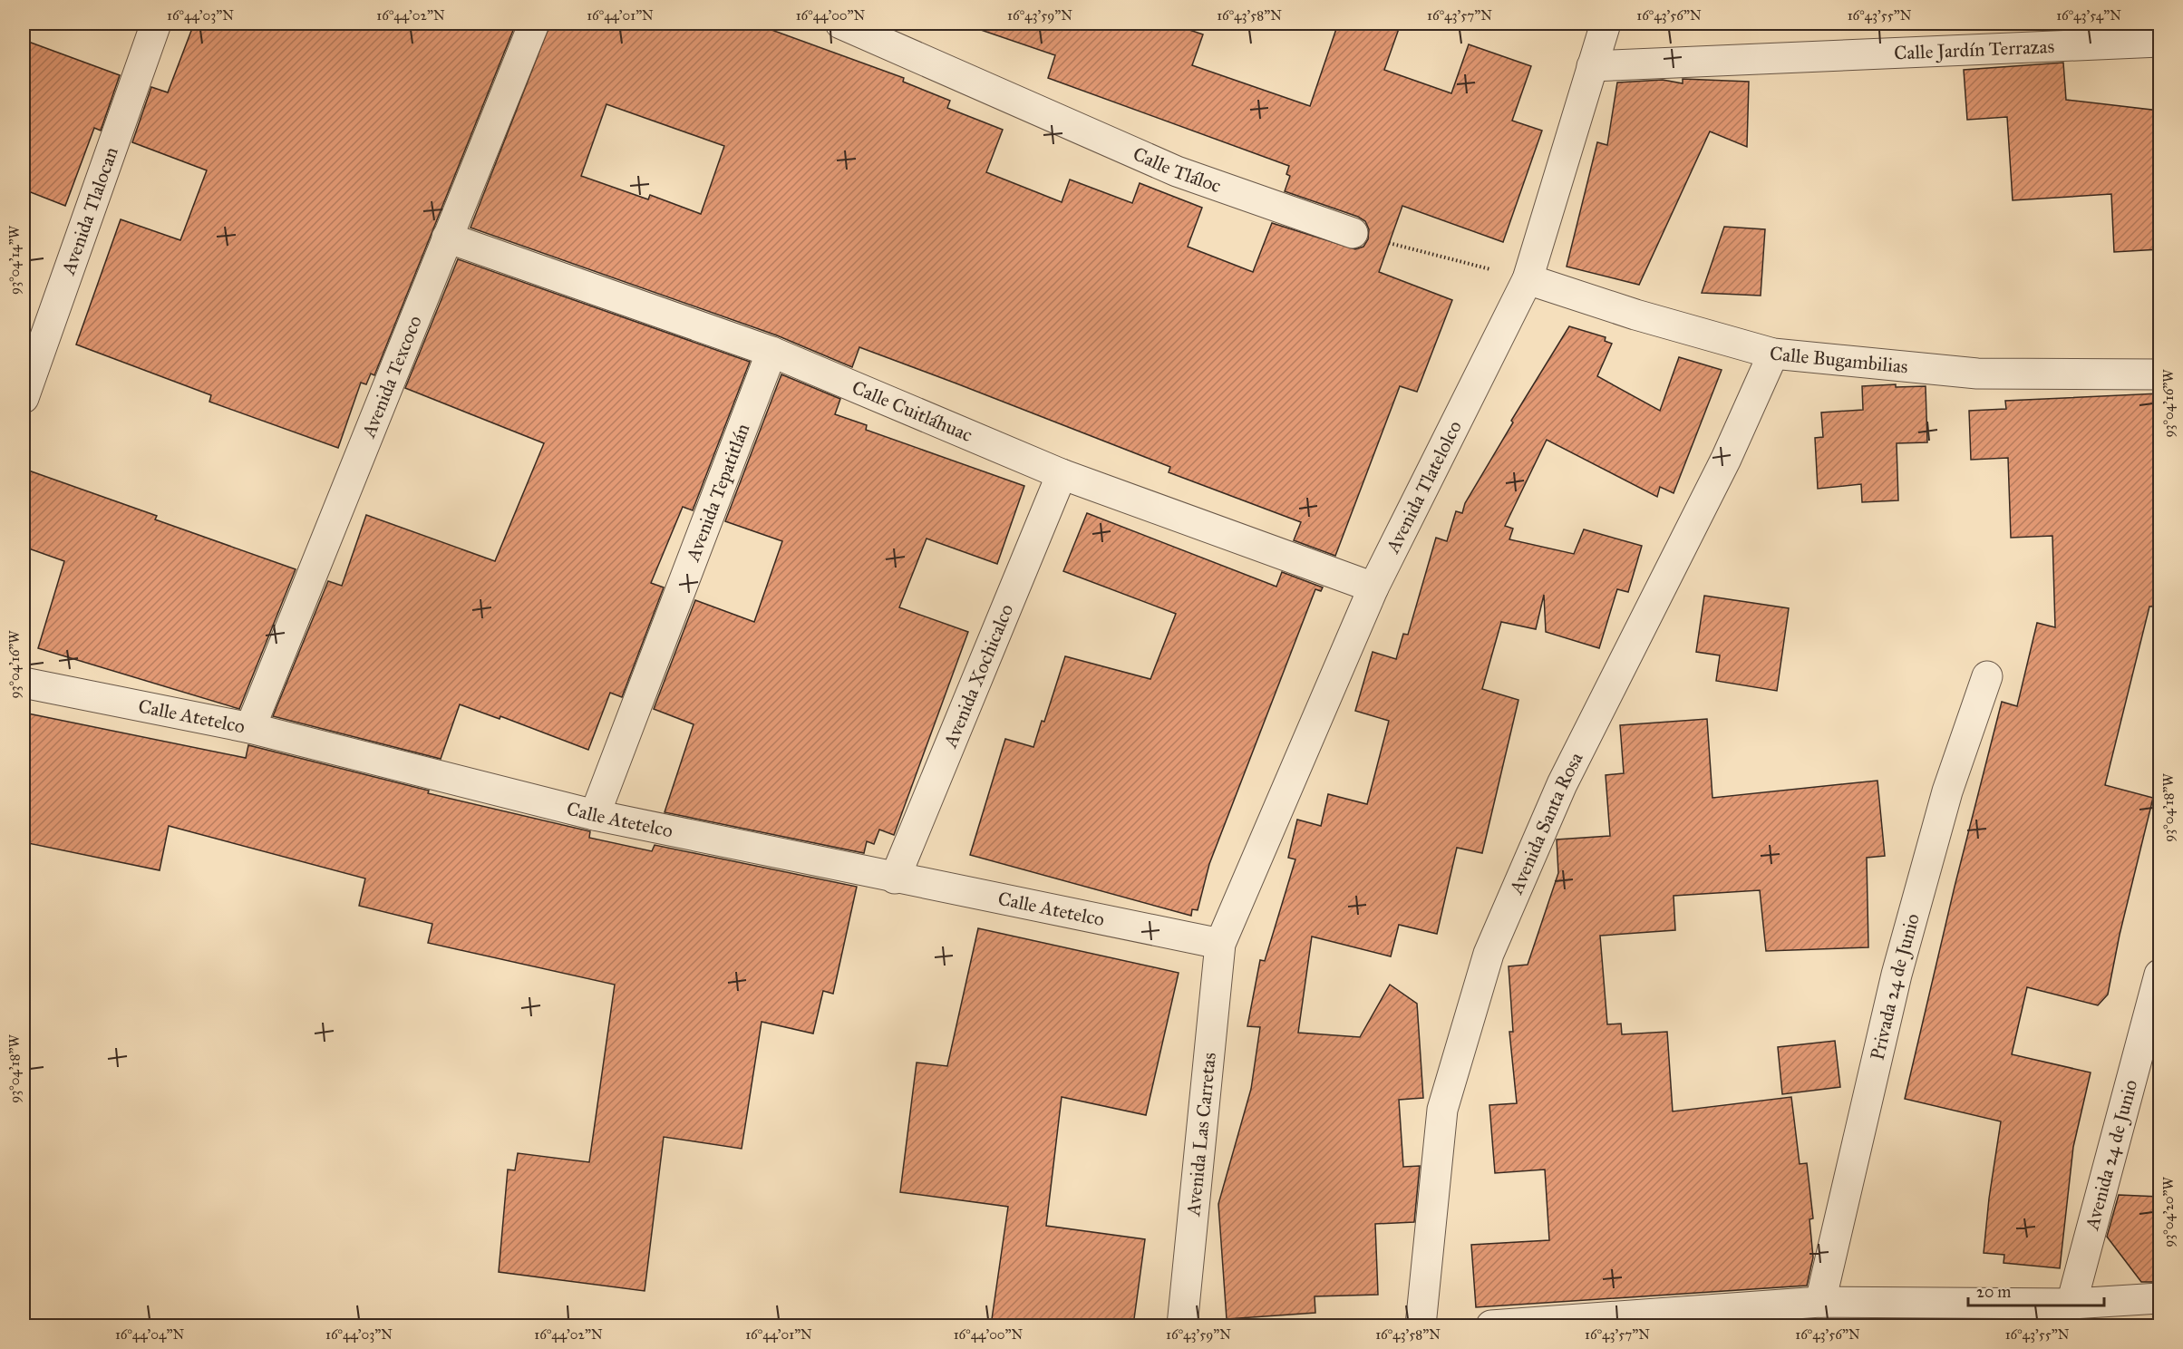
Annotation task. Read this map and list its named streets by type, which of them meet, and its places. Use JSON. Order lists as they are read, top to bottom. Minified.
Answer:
{"streets":{"street":["Calle Jardín Terrazas","Calle Tláloc","Avenida Tlalocan","Calle Bugambilias","Avenida Texcoco","Calle Cuitláhuac","Avenida Tlatelolco","Avenida Tepatitlán","Avenida Xochicalco","Calle Atetelco","Avenida Santa Rosa","Privada 24 de Junio","Avenida Las Carretas","Avenida 24 de Junio"]},"crossings":[["Calle Jardín Terrazas","Avenida Tlatelolco"],["Calle Bugambilias","Avenida Tlatelolco"],["Calle Bugambilias","Avenida Santa Rosa"],["Avenida Texcoco","Calle Cuitláhuac"],["Avenida Texcoco","Calle Atetelco"],["Calle Cuitláhuac","Avenida Tlatelolco"],["Calle Cuitláhuac","Avenida Tepatitlán"],["Calle Cuitláhuac","Avenida Xochicalco"],["Avenida Tlatelolco","Calle Atetelco"],["Avenida Tlatelolco","Avenida Las Carretas"],["Avenida Tepatitlán","Calle Atetelco"],["Avenida Xochicalco","Calle Atetelco"],["Calle Atetelco","Avenida Las Carretas"]],"scale_bar":"20 m","coordinates":["16°44'03\"N","16°44'02\"N","16°44'01\"N","16°44'00\"N","16°43'59\"N","16°43'58\"N","16°43'57\"N","16°43'56\"N","16°43'55\"N","16°43'54\"N","93°04'14\"W","93°04'16\"W","93°04'18\"W","93°04'20\"W","16°44'04\"N"]}
